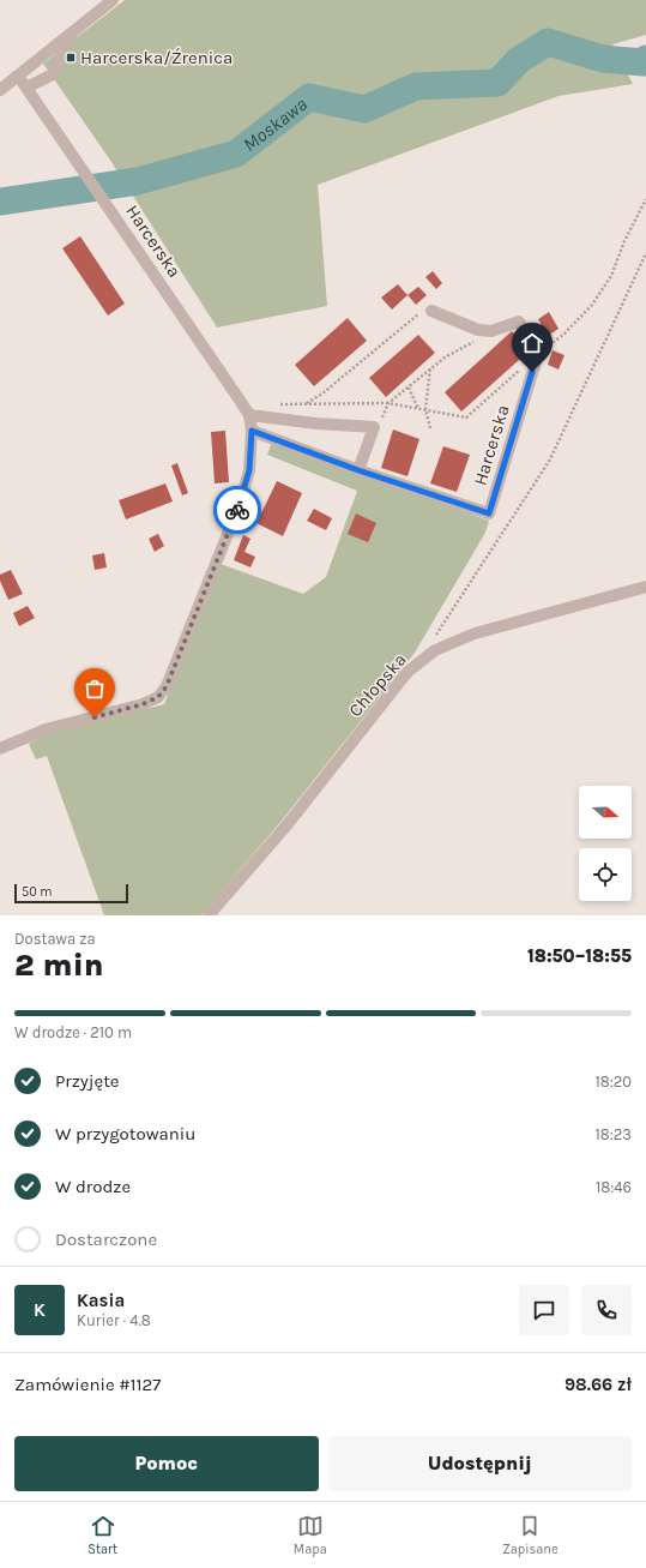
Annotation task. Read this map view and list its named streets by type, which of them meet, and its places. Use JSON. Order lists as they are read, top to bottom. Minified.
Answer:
{"streets":{"street":["Harcerska","Chłopska"]},"water":["Moskawa"],"places":{"transit":["Harcerska/Źrenica"]},"scale_bar":"50 m","north":"right","page":{"scale":"50 m","heading":["2 min","Dostawa za","18:50–18:55"],"panel":["Kasia","Kurier · 4.8","Zamówienie #1127","98.66 zł"],"bar":"W drodze · 210 m","list":[["Przyjęte","18:20"],["W przygotowaniu","18:23"],["W drodze","18:46"],"Dostarczone"],"round":"K","buttons":["Pomoc","Udostępnij"],"tabs":["Start","Mapa","Zapisane"]}}
